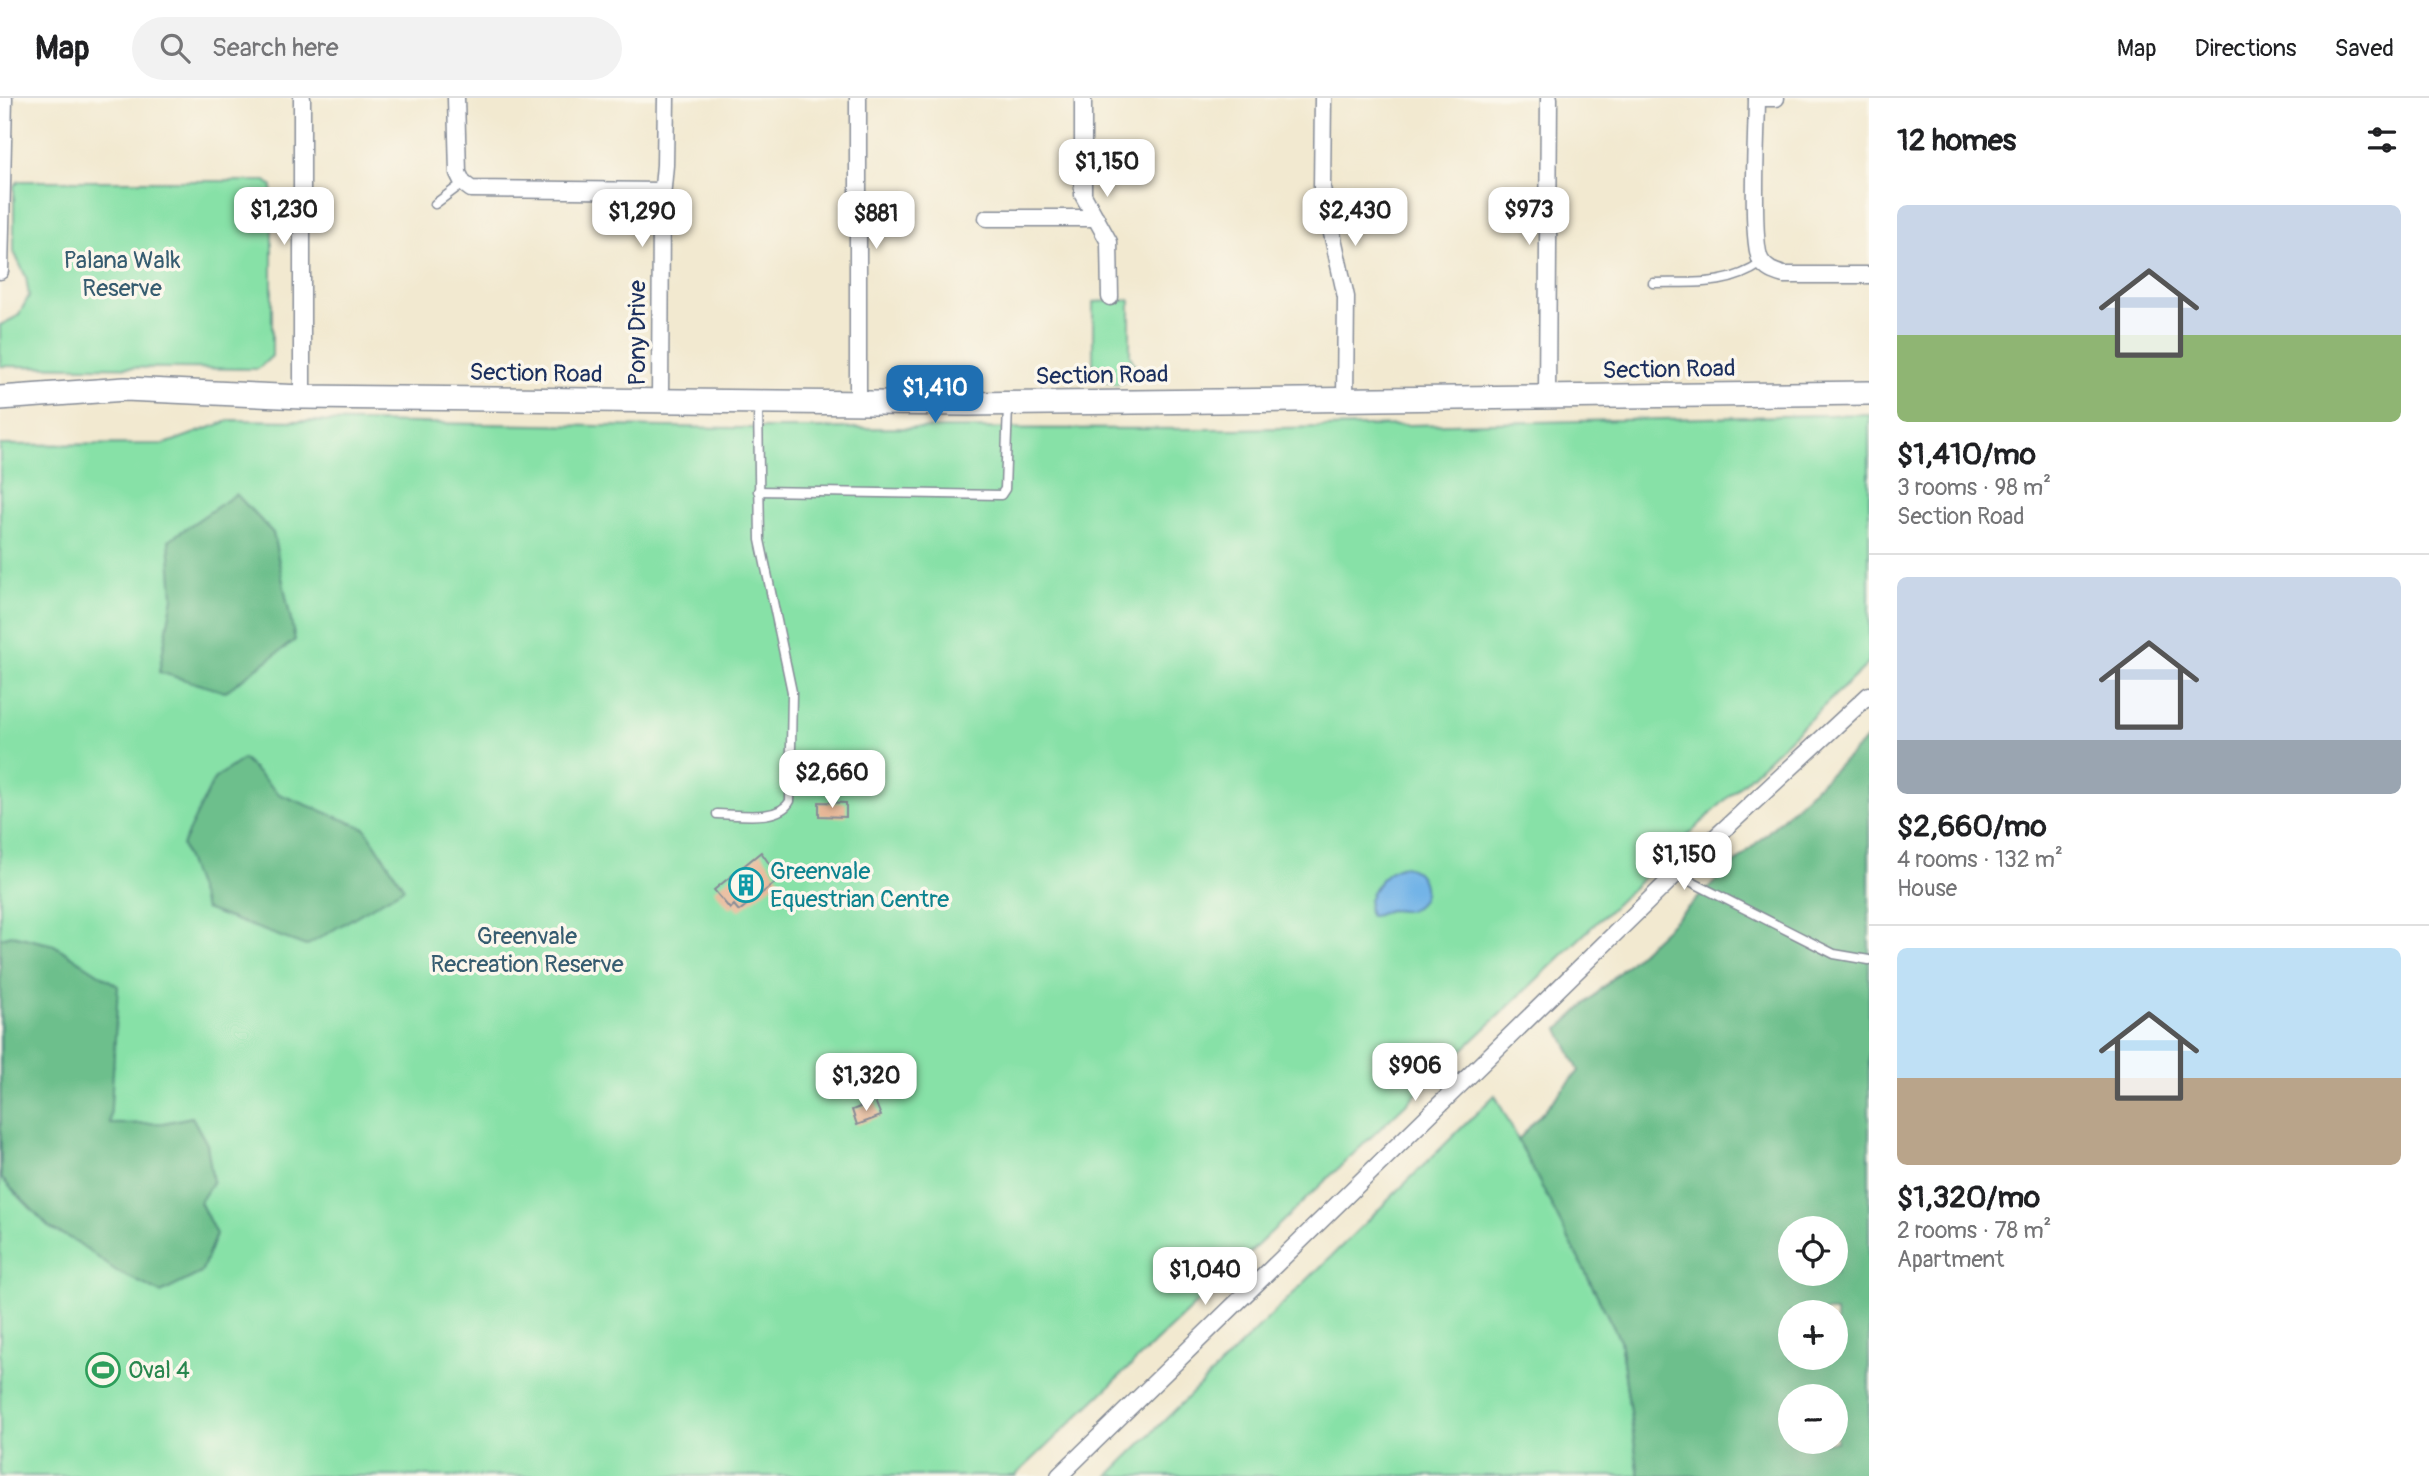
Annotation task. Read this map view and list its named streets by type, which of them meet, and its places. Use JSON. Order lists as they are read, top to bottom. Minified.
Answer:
{"streets":{"street":["Pony Drive","Section Road"]},"crossings":[["Pony Drive","Section Road"]],"parks":["Palana Walk Reserve","Greenvale Recreation Reserve"],"places":{"building":["Greenvale Equestrian Centre"],"sports":["Oval 4"]},"page":{"header":"Map","search":"Search here","nav":["Map","Directions","Saved"],"heading":"12 homes","price":["$1,150","$1,230","$973","$2,430","$1,290","$881","$1,410","$2,660","$1,150","$906","$1,320","$1,040"],"list":[{"name":"$1,410/mo","note":"3 rooms · 98 m² · Section Road"},{"name":"$2,660/mo","note":"4 rooms · 132 m² · House"},{"name":"$1,320/mo","note":"2 rooms · 78 m² · Apartment"}],"map_buttons":["+","−"]}}
